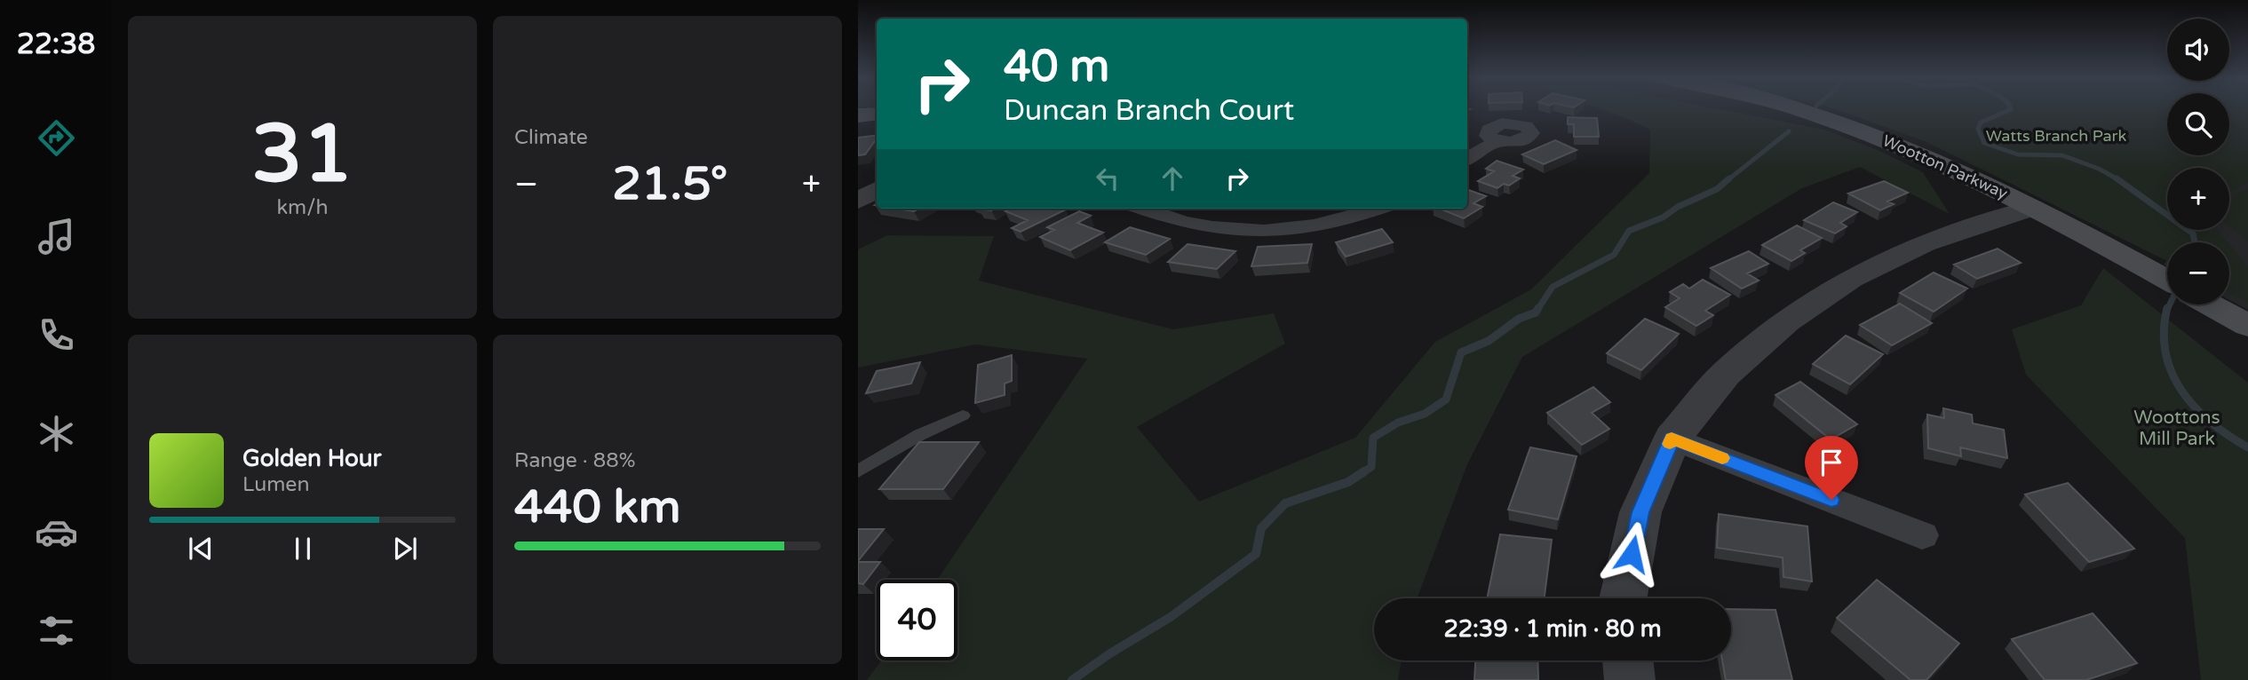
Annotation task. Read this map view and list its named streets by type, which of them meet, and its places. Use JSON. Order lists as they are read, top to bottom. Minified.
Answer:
{"streets":{"main road":["Wootton Parkway"]},"parks":["Watts Branch Park","Woottons Mill Park"],"page":{"tabs":"22:38","tile":[["31","km/h"],"Climate",["Range · 88%","440 km"]],"map_buttons":["+","−"],"turn":["40 m","Duncan Branch Court"],"heat":["−","21.5°","+"],"song":["Golden Hour","Lumen"],"limit":"40","trip":"22:39 · 1 min · 80 m"}}
